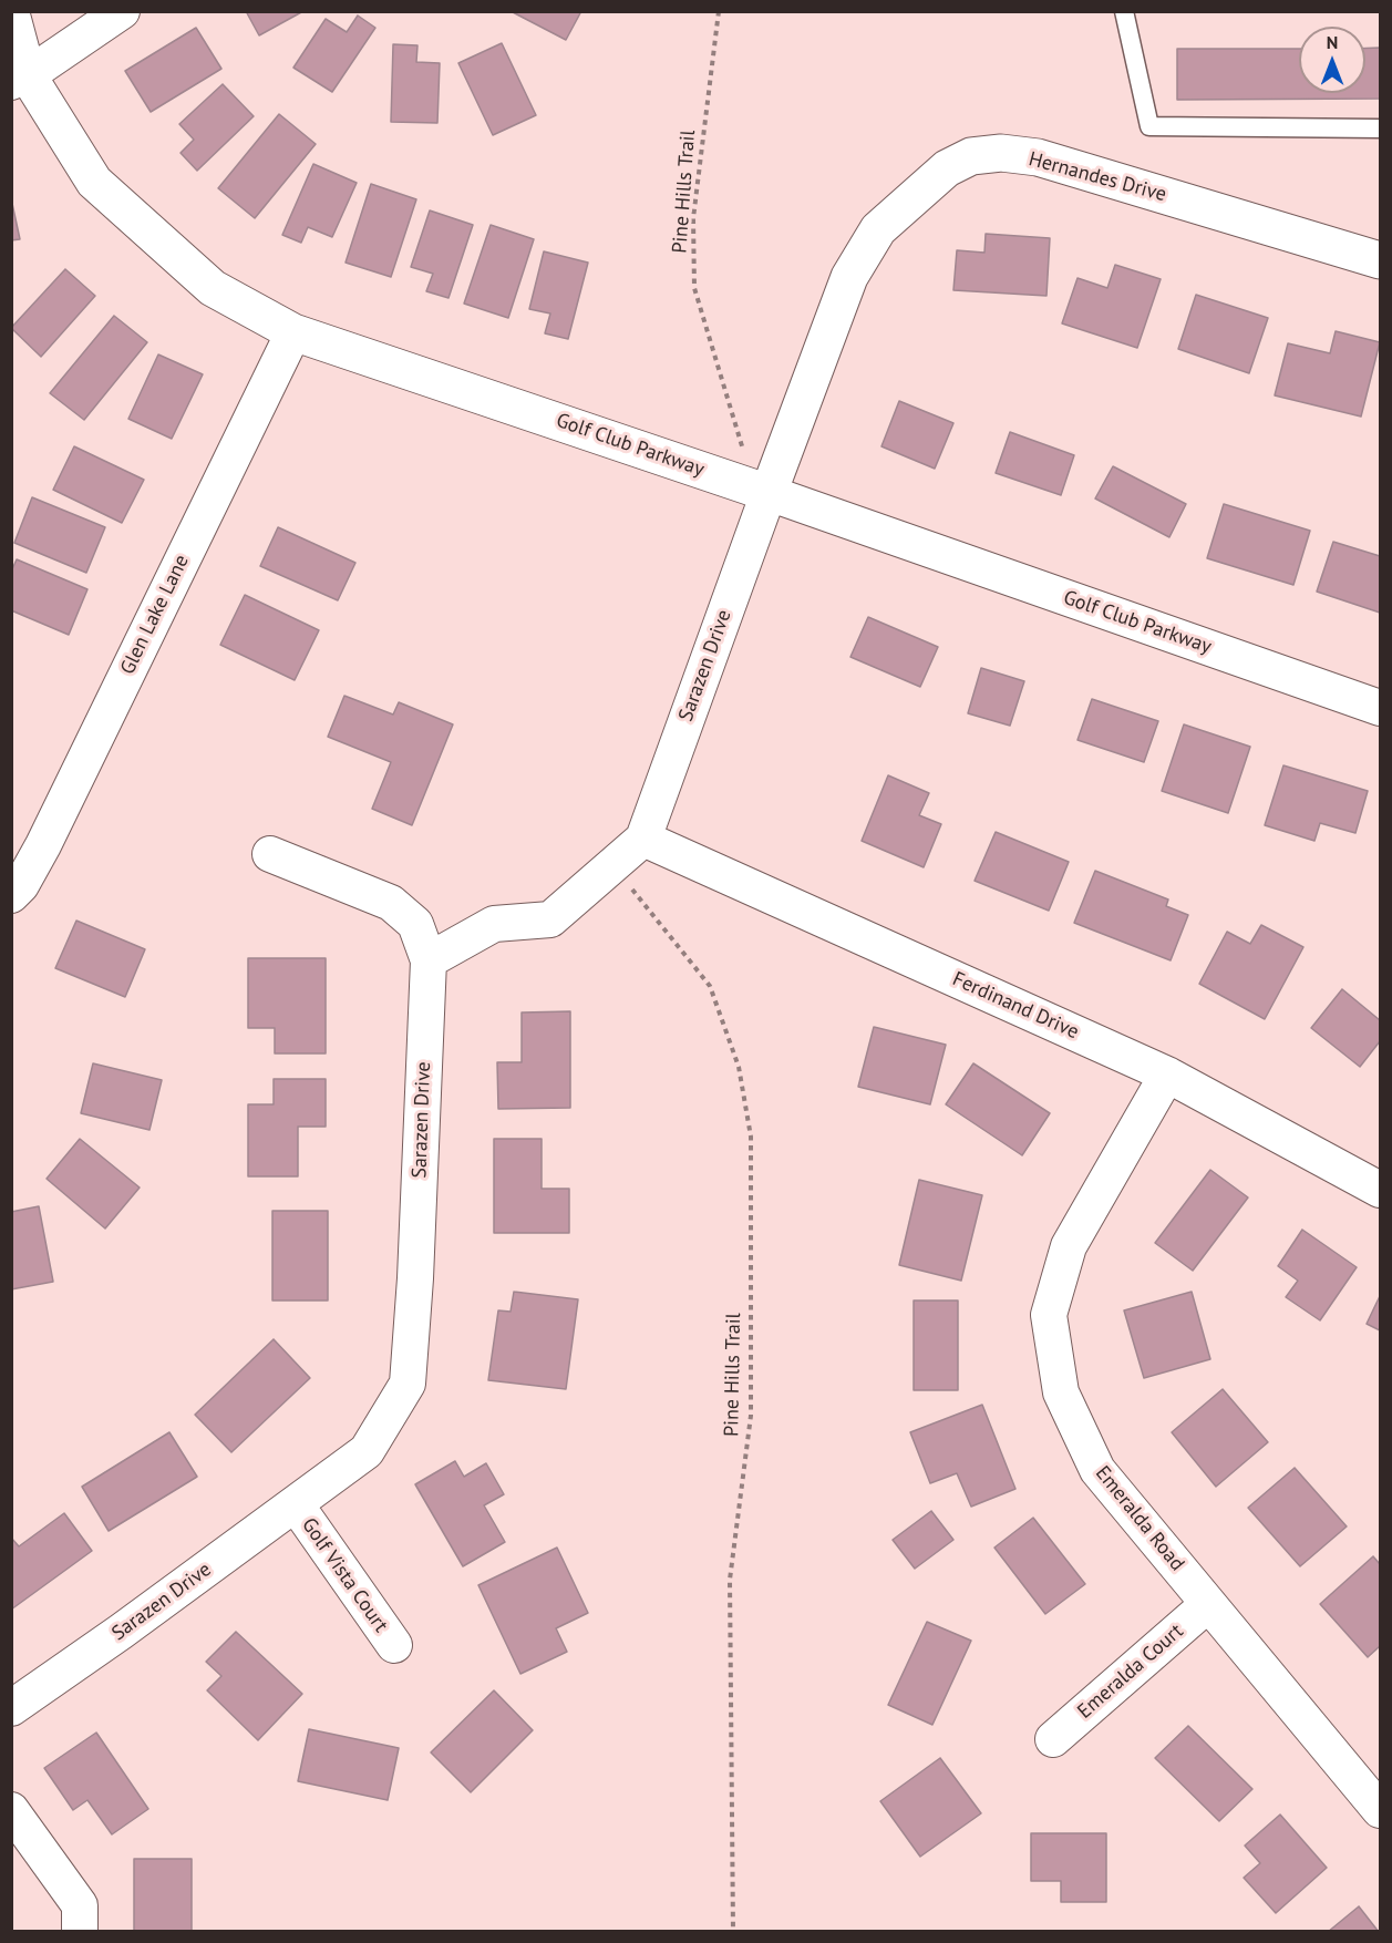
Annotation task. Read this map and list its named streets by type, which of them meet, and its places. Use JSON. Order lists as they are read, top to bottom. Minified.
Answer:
{"streets":{"street":["Hernandes Drive","Golf Club Parkway","Glen Lake Lane","Sarazen Drive","Ferdinand Drive","Emeralda Road","Golf Vista Court","Emeralda Court"],"path":["Pine Hills Trail"]},"crossings":[["Hernandes Drive","Golf Club Parkway"],["Hernandes Drive","Sarazen Drive"],["Golf Club Parkway","Glen Lake Lane"],["Golf Club Parkway","Sarazen Drive"],["Sarazen Drive","Ferdinand Drive"],["Sarazen Drive","Golf Vista Court"],["Ferdinand Drive","Emeralda Road"],["Emeralda Road","Emeralda Court"]],"north":"top"}
